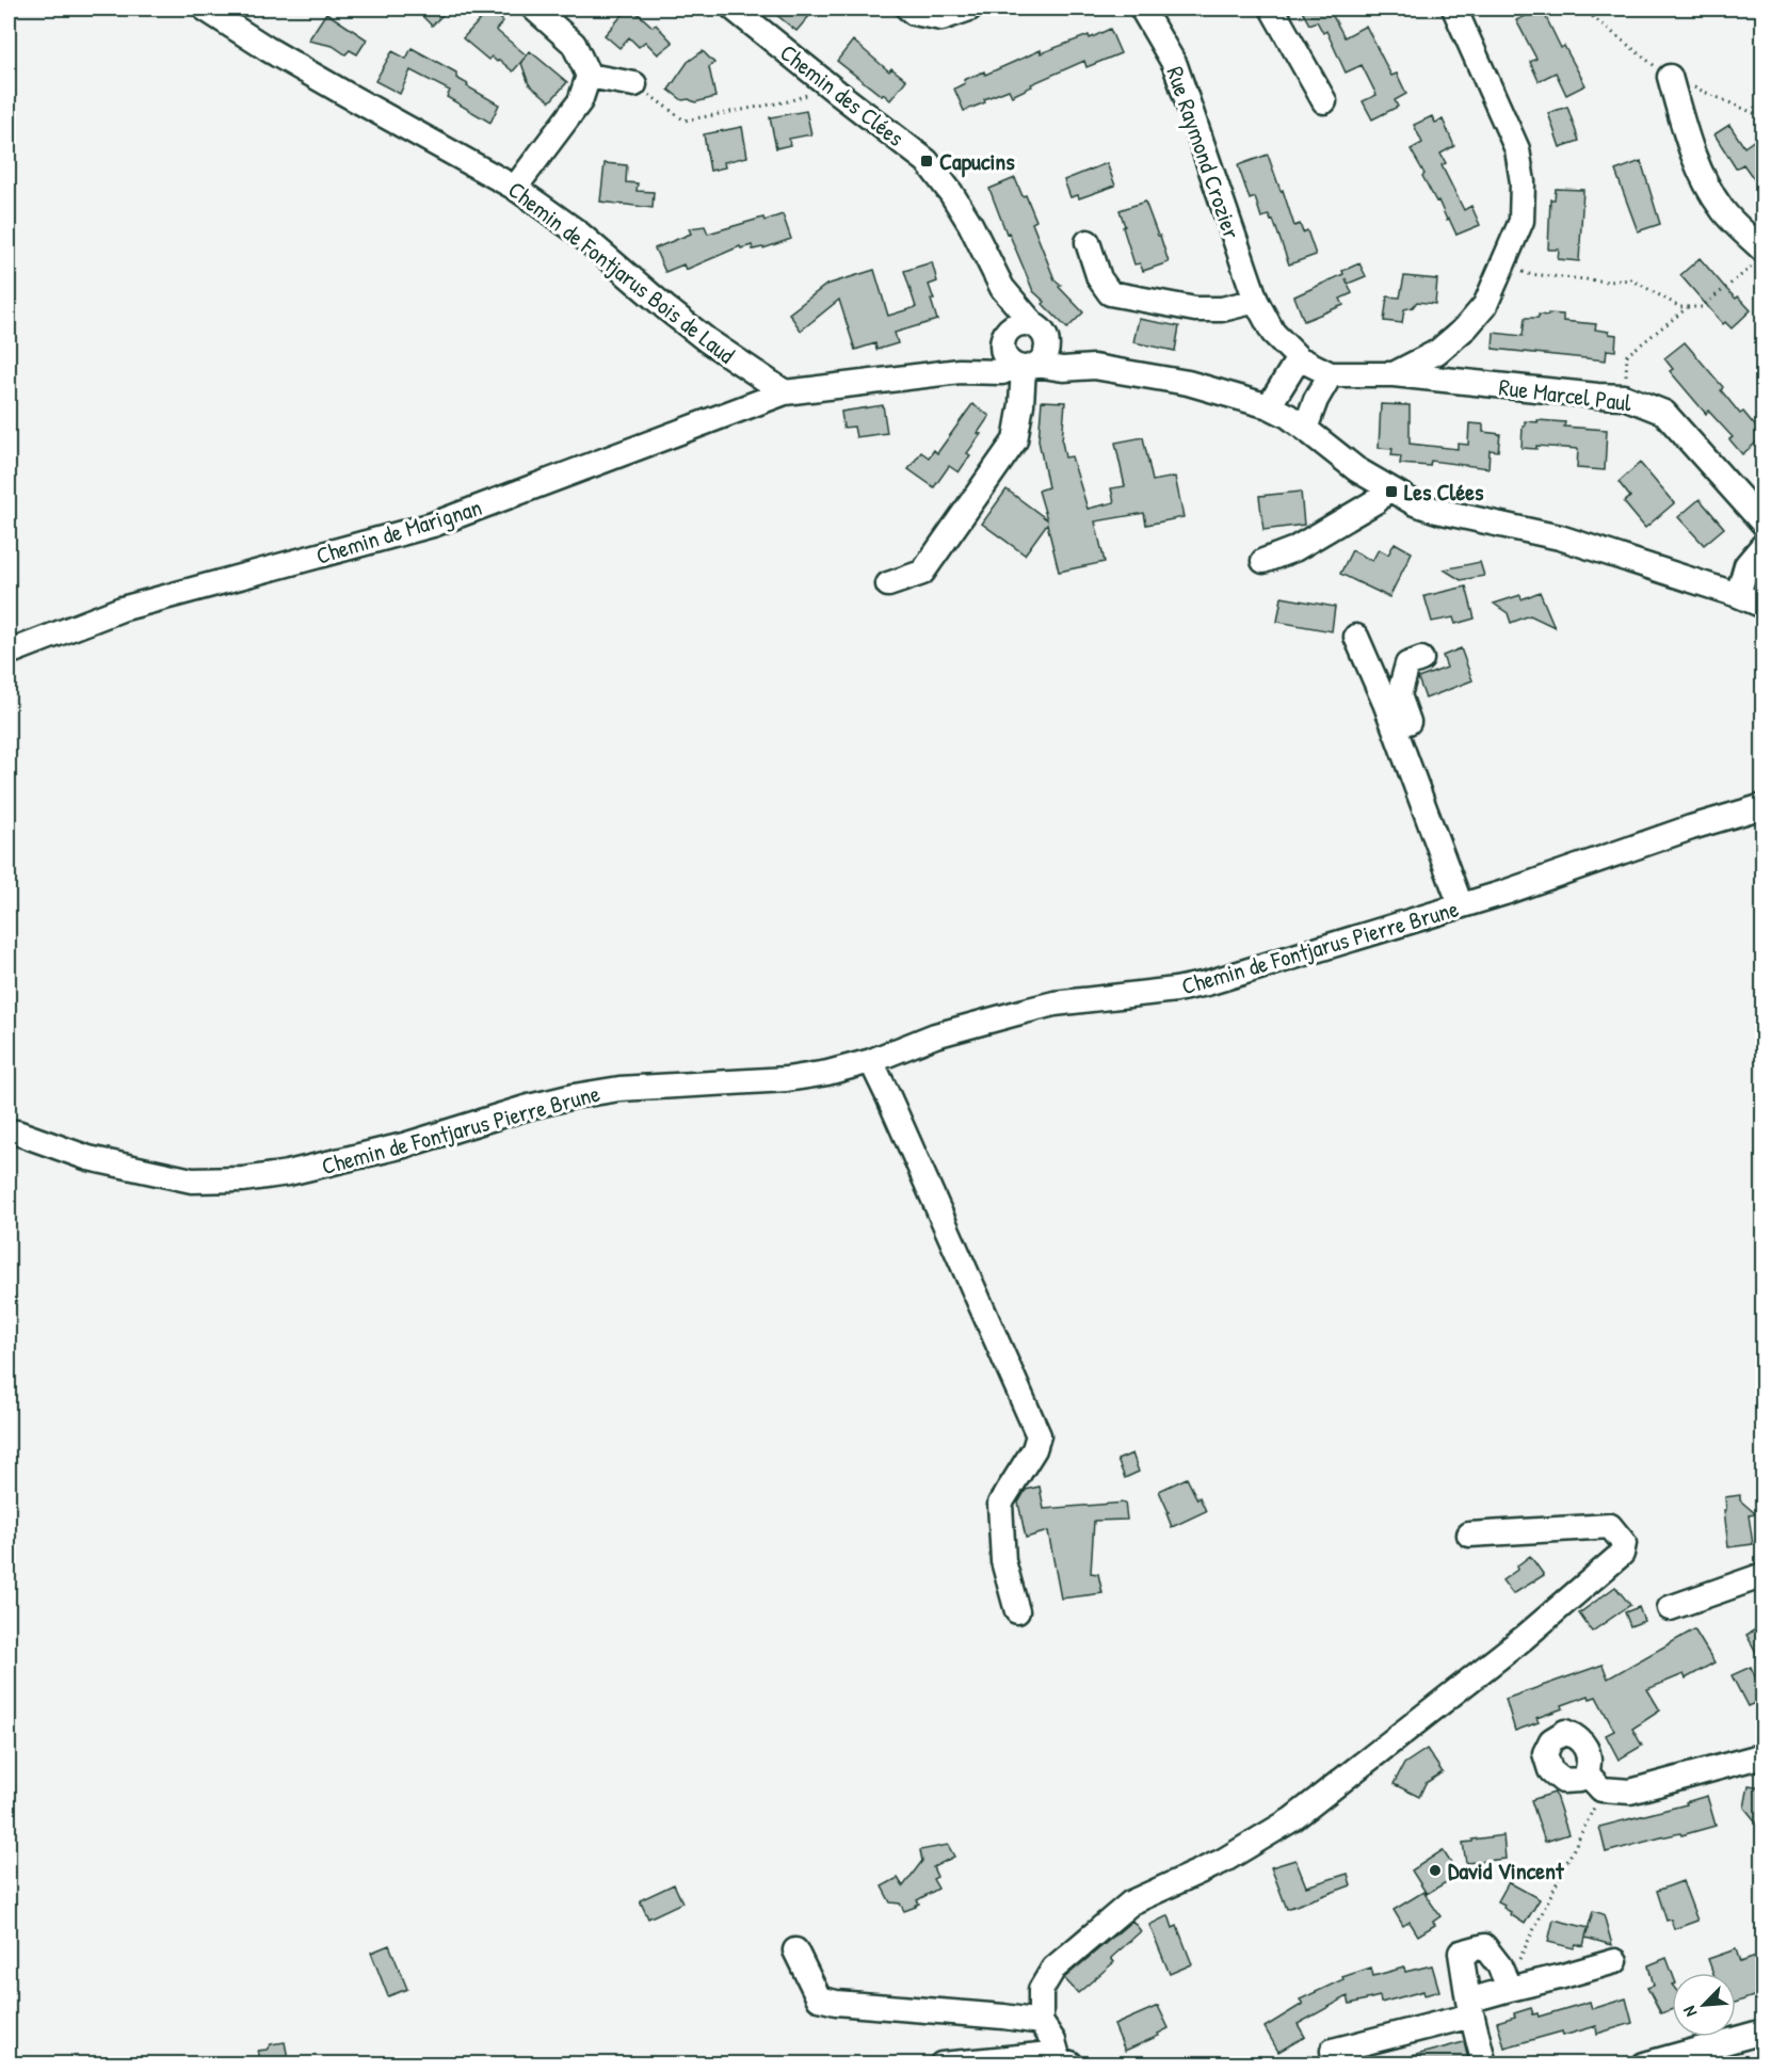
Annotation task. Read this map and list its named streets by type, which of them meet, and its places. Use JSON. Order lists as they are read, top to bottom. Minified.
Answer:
{"streets":{"street":["Chemin des Clées","Rue Raymond Crozier","Chemin de Fontjarus Bois de Laud","Rue Marcel Paul","Chemin de Marignan","Chemin de Fontjarus Pierre Brune"]},"crossings":[["Rue Raymond Crozier","Rue Marcel Paul"],["Chemin de Fontjarus Bois de Laud","Chemin de Marignan"]],"places":{"transit":["Capucins","Les Clées"],"other":["David Vincent"]},"north":"bottom left"}
